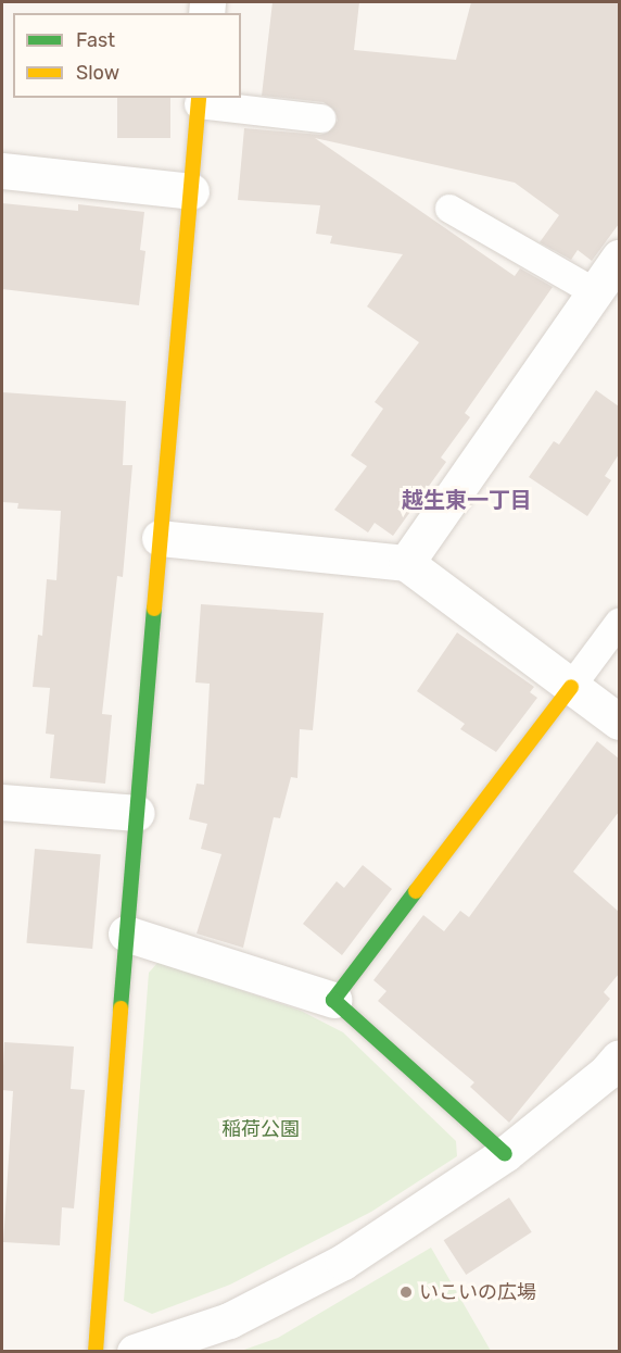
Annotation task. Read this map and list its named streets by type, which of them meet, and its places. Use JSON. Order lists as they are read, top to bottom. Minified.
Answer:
{"districts":["越生東一丁目"],"parks":["稲荷公園"],"places":["いこいの広場"],"legend":["Fast","Slow"]}
